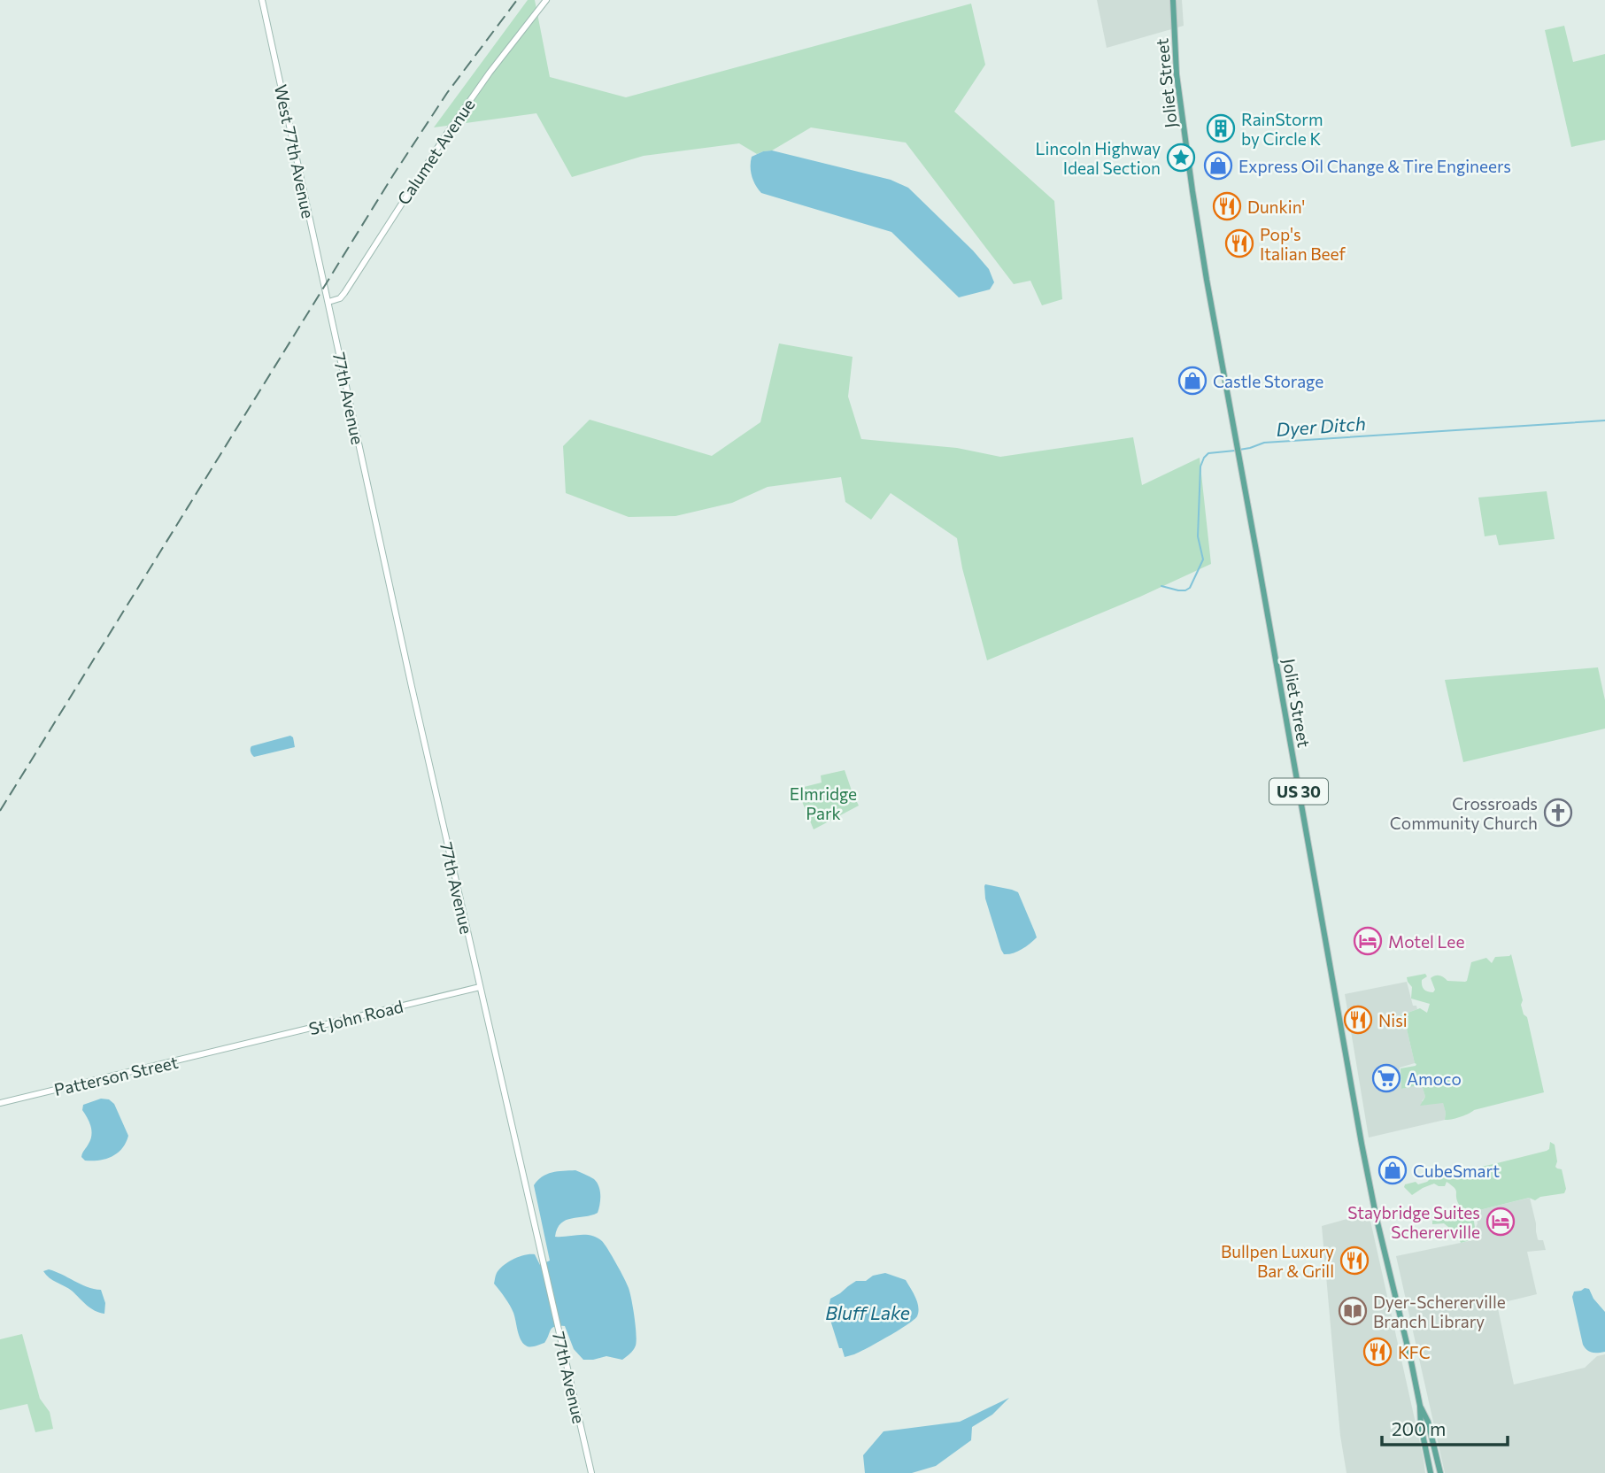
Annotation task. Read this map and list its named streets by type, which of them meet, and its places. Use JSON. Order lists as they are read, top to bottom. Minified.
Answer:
{"streets":{"main road":["Joliet Street","US 30"],"street":["West 77th Avenue","Calumet Avenue","77th Avenue","St John Road","Patterson Street"]},"crossings":[["Joliet Street","US 30"],["West 77th Avenue","Calumet Avenue"],["West 77th Avenue","77th Avenue"],["Calumet Avenue","77th Avenue"],["77th Avenue","St John Road"],["St John Road","Patterson Street"]],"water":["Dyer Ditch","Bluff Lake"],"parks":["Elmridge Park"],"places":{"building":["RainStorm by Circle K"],"place":["Lincoln Highway Ideal Section"],"shop":["Express Oil Change & Tire Engineers","Castle Storage","CubeSmart"],"restaurant":["Dunkin'","Pop's Italian Beef","Nisi","Bullpen Luxury Bar & Grill","KFC"],"church":["Crossroads Community Church"],"hotel":["Motel Lee","Staybridge Suites Schererville"],"supermarket":["Amoco"],"library":["Dyer-Schererville Branch Library"]},"scale_bar":"200 m"}
